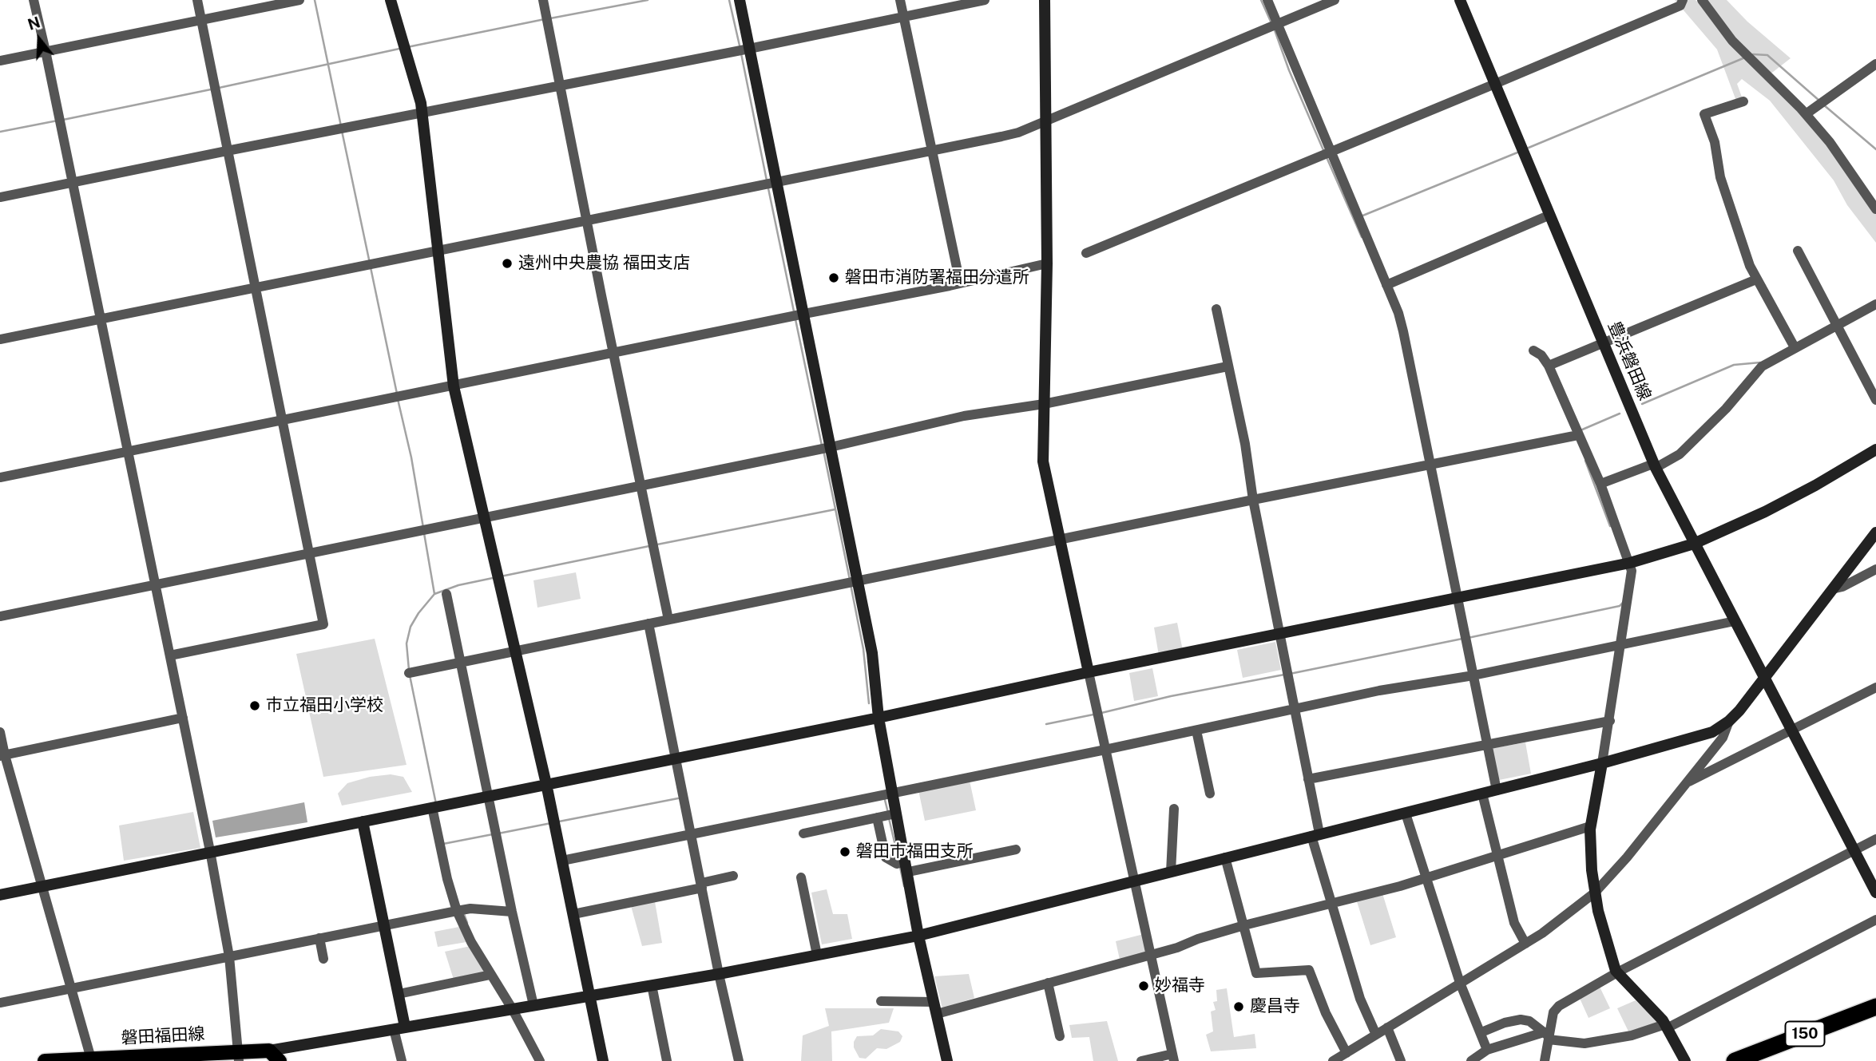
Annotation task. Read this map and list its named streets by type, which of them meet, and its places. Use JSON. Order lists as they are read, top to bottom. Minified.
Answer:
{"streets":{"highway":["150"],"main road":["磐田福田線"],"street":["豊浜磐田線"]},"places":["遠州中央農協 福田支店","磐田市消防署福田分遣所","市立福田小学校","磐田市福田支所","妙福寺","慶昌寺"],"north":"top"}
